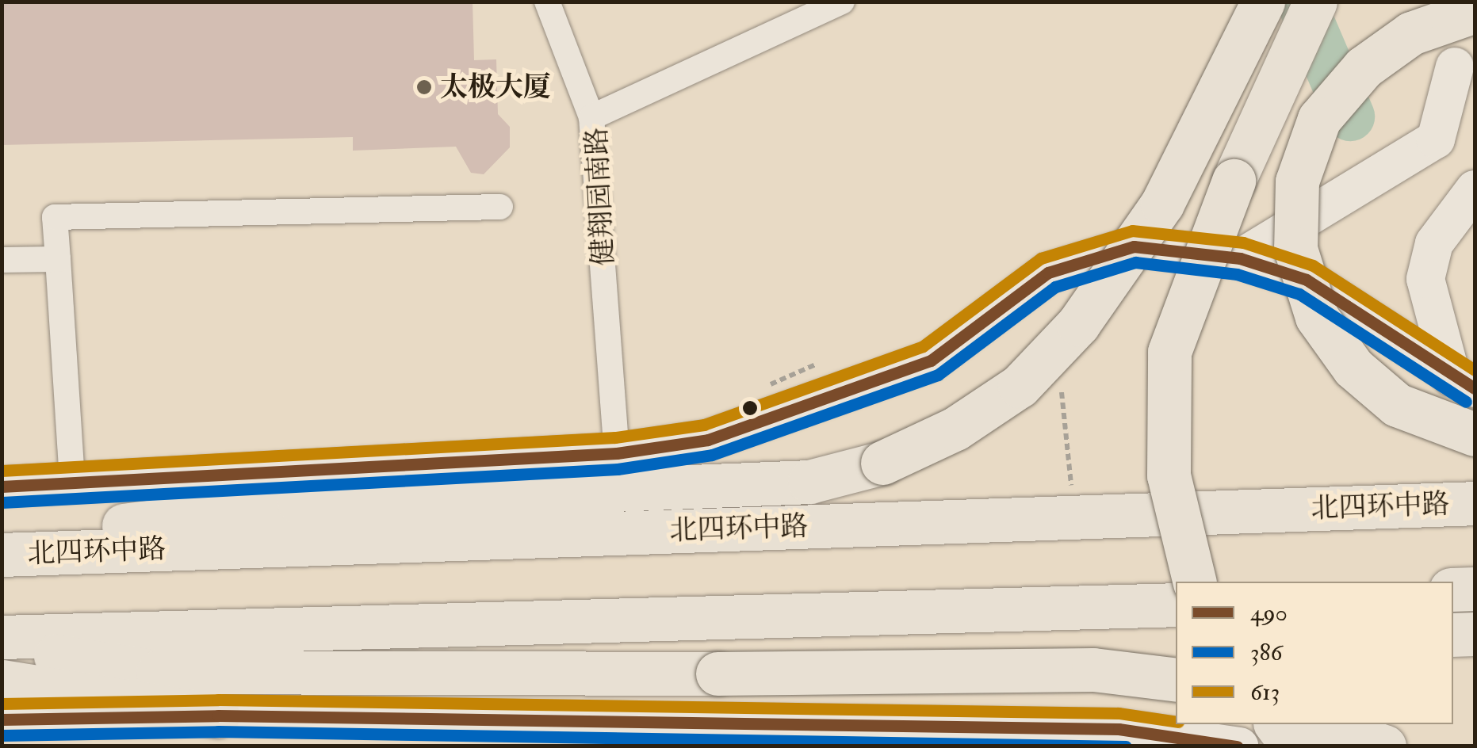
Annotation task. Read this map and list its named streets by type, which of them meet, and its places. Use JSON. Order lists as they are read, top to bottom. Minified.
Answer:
{"streets":{"highway":["北四环中路"],"street":["健翔园南路"]},"places":["太极大厦"],"lines":["transit line 613","transit line 490","transit line 386"],"legend":["490","386","613"]}
